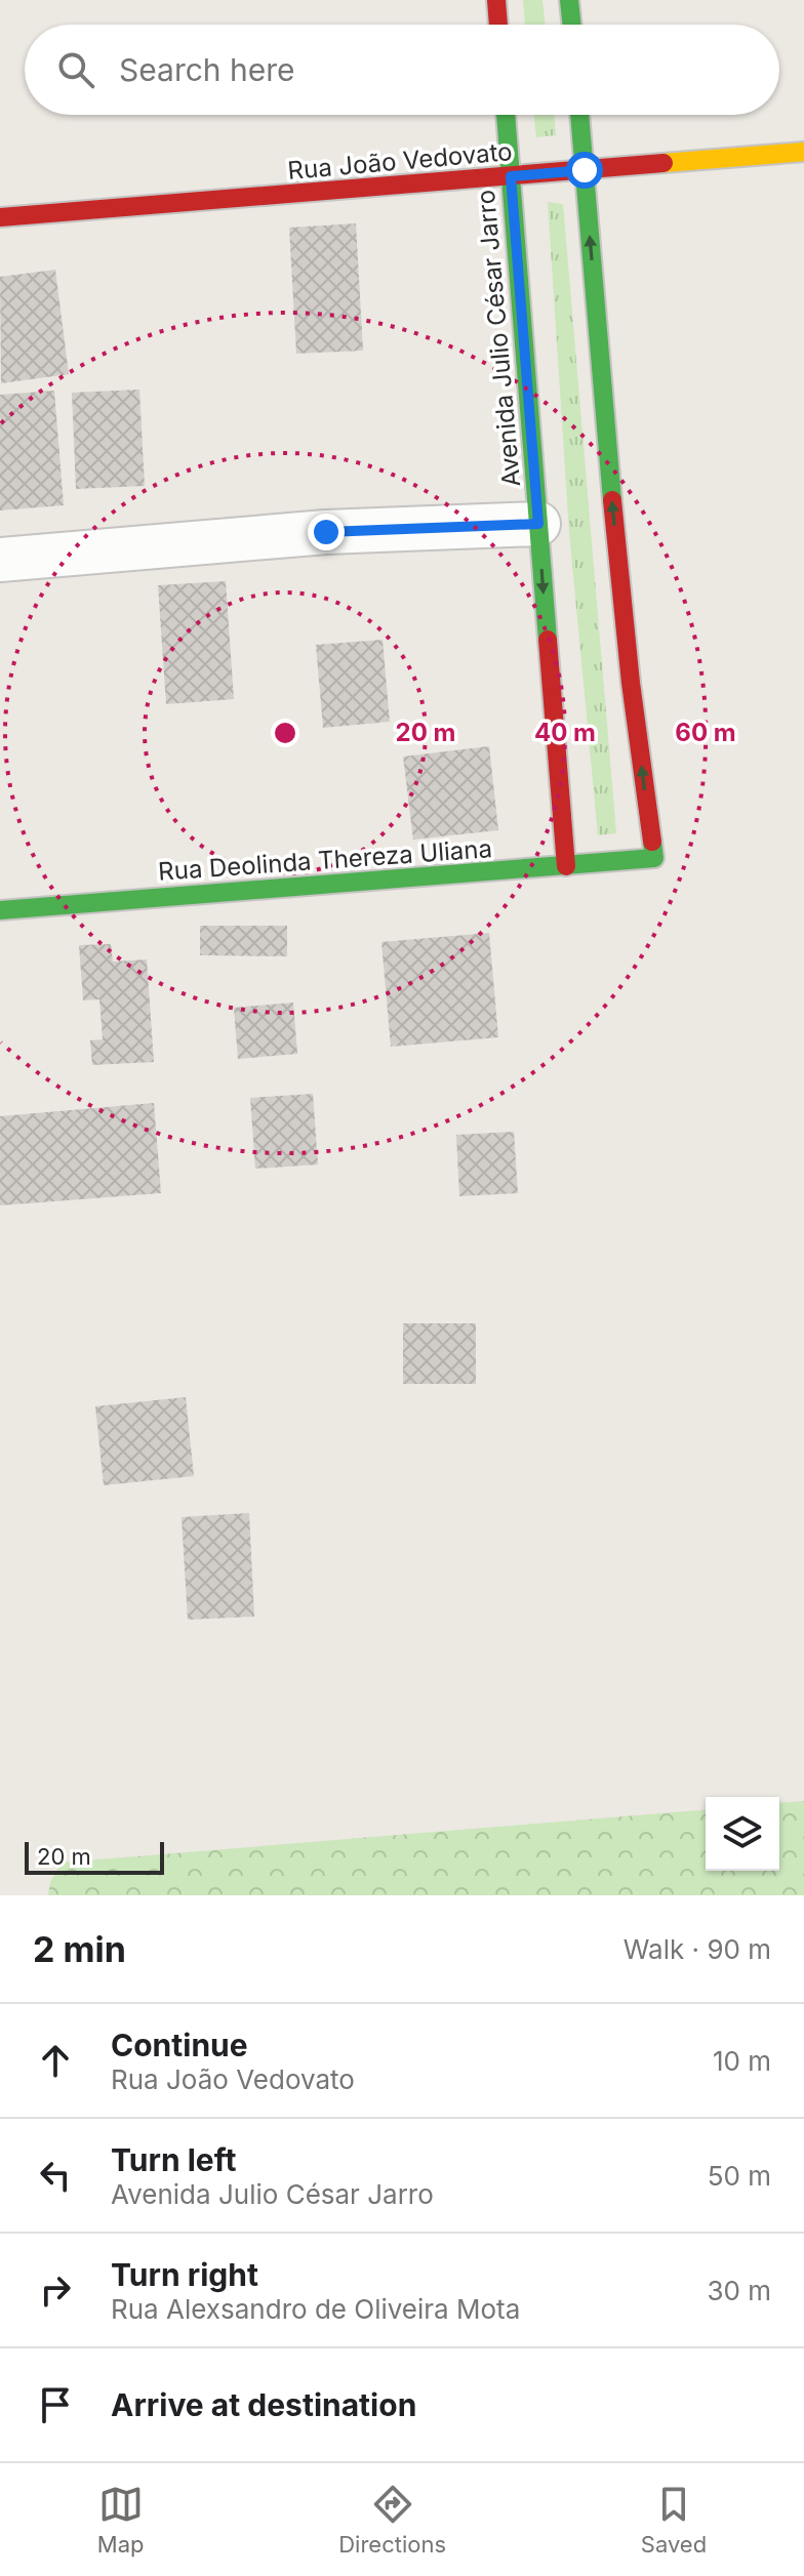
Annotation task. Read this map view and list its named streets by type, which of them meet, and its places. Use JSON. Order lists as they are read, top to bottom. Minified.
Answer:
{"streets":{"street":["Rua João Vedovato","Avenida Julio César Jarro","Rua Deolinda Thereza Uliana"]},"crossings":[["Rua João Vedovato","Avenida Julio César Jarro"],["Rua João Vedovato","Rua Deolinda Thereza Uliana"],["Avenida Julio César Jarro","Rua Deolinda Thereza Uliana"]],"one_way":["Avenida Julio César Jarro","Rua Deolinda Thereza Uliana"],"scale_bar":"20 m","page":{"search":"Search here","scale":"20 m","heading":["2 min","Walk · 90 m"],"list":[["Continue","Rua João Vedovato","10 m"],["Turn left","Avenida Julio César Jarro","50 m"],["Turn right","Rua Alexsandro de Oliveira Mota","30 m"],"Arrive at destination"],"nav":["Map","Directions","Saved"]},"rings":["20 m","40 m","60 m"]}
